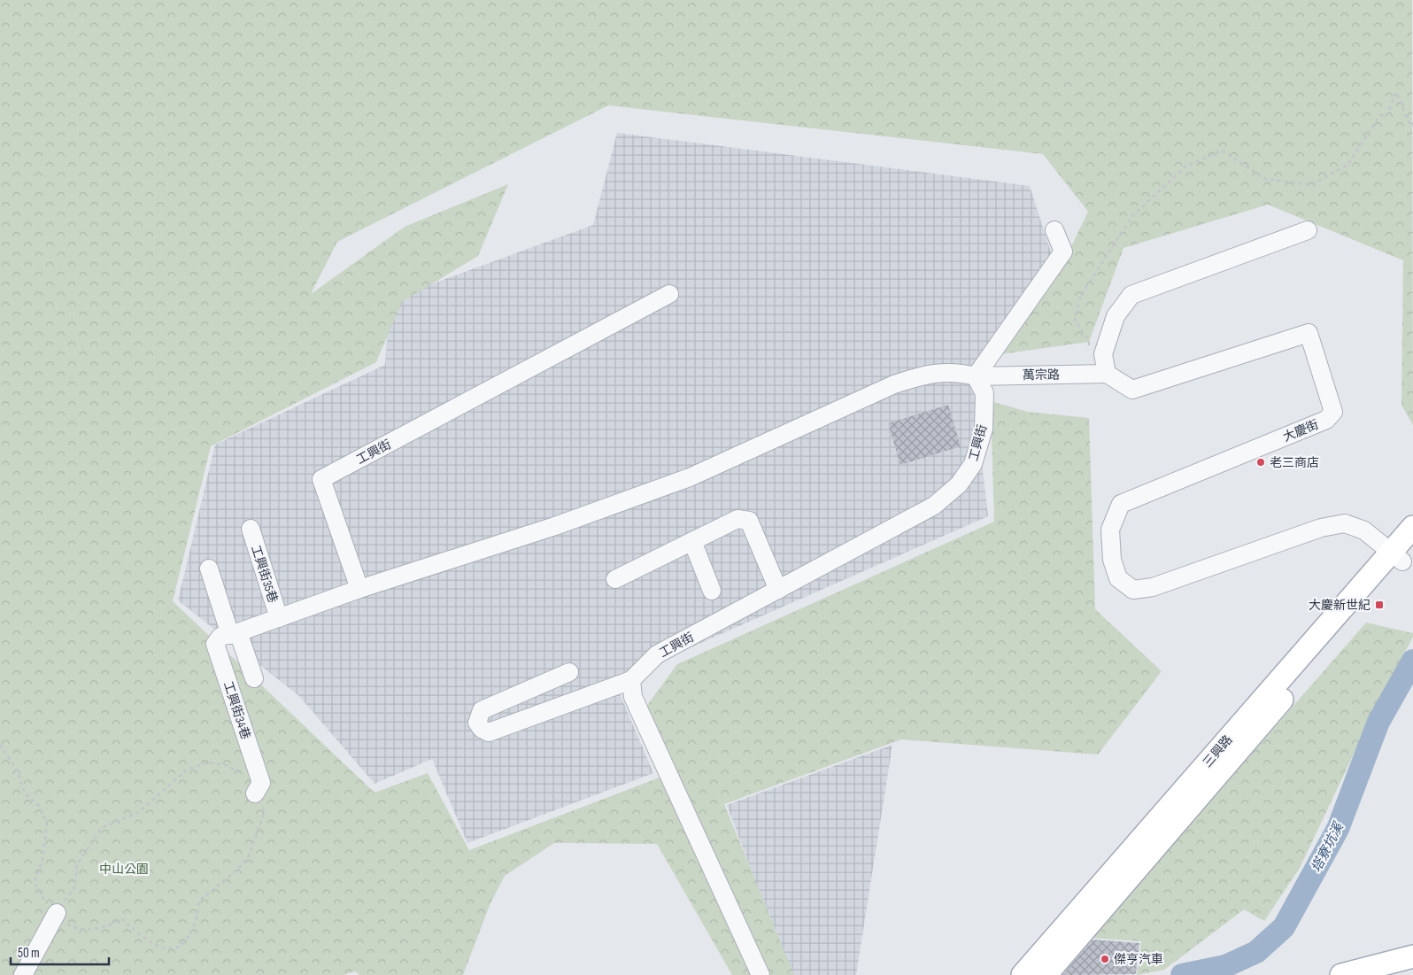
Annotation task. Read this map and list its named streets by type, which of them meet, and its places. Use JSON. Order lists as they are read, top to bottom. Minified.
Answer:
{"streets":{"main road":["三興路"],"street":["萬宗路","大慶街","工興街","工興街35巷","工興街34巷"]},"crossings":[["萬宗路","大慶街"],["萬宗路","工興街"],["大慶街","三興路"]],"water":["塔寮坑溪"],"parks":["中山公園"],"places":{"other":["老三商店","傑亨汽車"],"transit":["大慶新世紀"]},"scale_bar":"50 m"}
